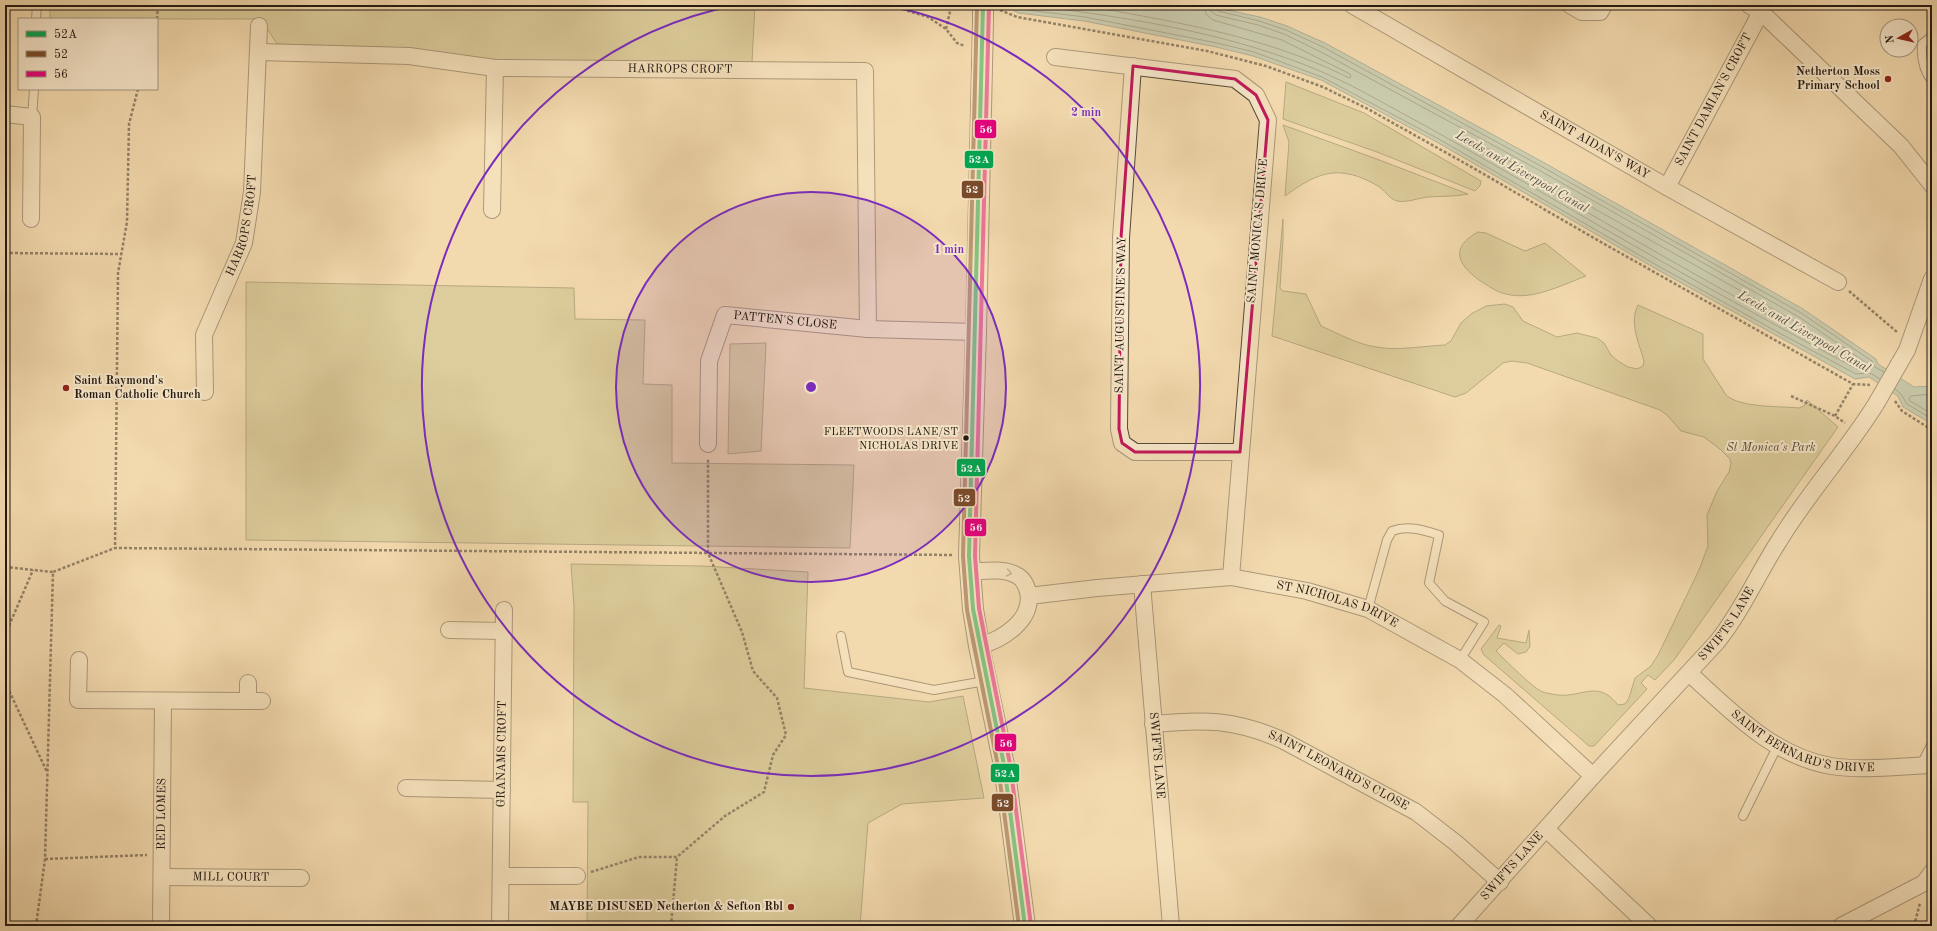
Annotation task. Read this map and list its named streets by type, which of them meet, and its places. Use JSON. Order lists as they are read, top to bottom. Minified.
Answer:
{"streets":{"street":["HARROPS CROFT","SAINT DAMIAN'S CROFT","SAINT AIDAN'S WAY","SAINT MONICA'S DRIVE","SAINT AUGUSTINE'S WAY","PATTEN'S CLOSE","ST NICHOLAS DRIVE","SWIFTS LANE","SAINT BERNARD'S DRIVE","GRANAMS CROFT","SAINT LEONARD'S CLOSE","RED LOMES","MILL COURT"]},"crossings":[["HARROPS CROFT","PATTEN'S CLOSE"],["SAINT DAMIAN'S CROFT","SAINT AIDAN'S WAY"],["SAINT MONICA'S DRIVE","SAINT AUGUSTINE'S WAY"],["SAINT MONICA'S DRIVE","ST NICHOLAS DRIVE"],["ST NICHOLAS DRIVE","SWIFTS LANE"],["SWIFTS LANE","SAINT BERNARD'S DRIVE"],["SWIFTS LANE","SAINT LEONARD'S CLOSE"],["RED LOMES","MILL COURT"]],"water":["Leeds and Liverpool Canal"],"parks":["St Monica's Park"],"places":["Netherton Moss Primary School","Saint Raymond's Roman Catholic Church","FLEETWOODS LANE/ST NICHOLAS DRIVE","MAYBE DISUSED Netherton & Sefton Rbl"],"lines":["transit line 52A","transit line 52","transit line 56"],"legend":["52A","52","56"],"north":"left","rings":["2 min","1 min"]}
